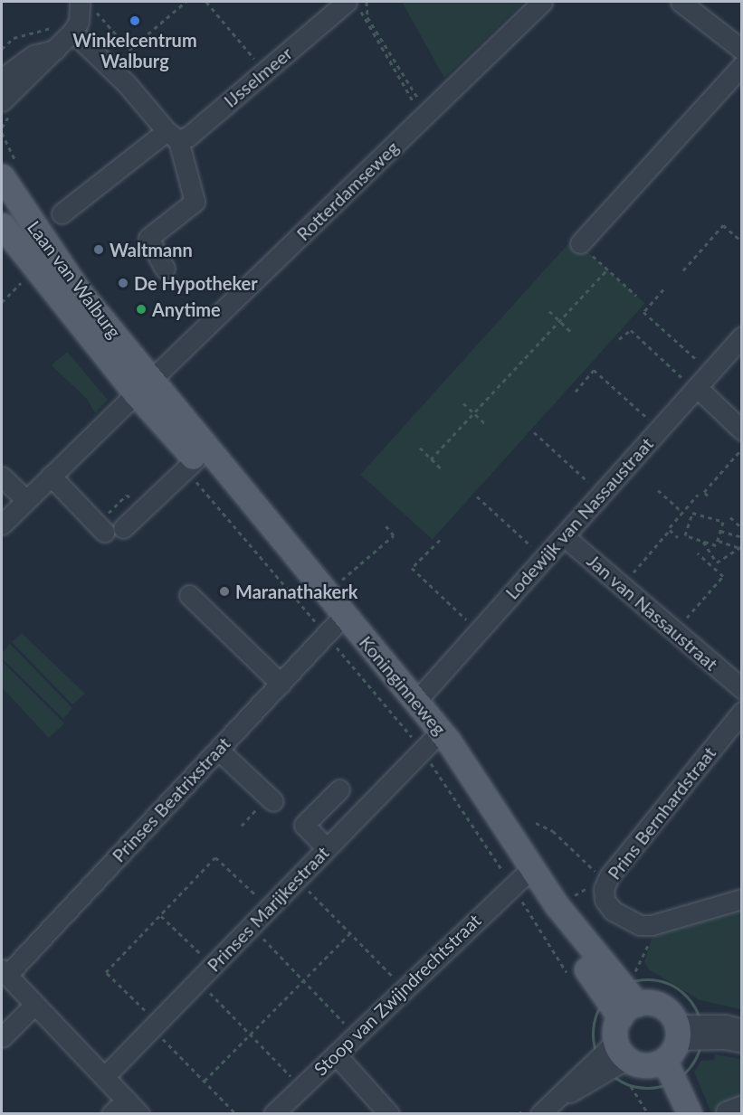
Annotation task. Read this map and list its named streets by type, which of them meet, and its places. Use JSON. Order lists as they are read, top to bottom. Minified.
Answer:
{"streets":{"main road":["Laan van Walburg","Koninginneweg"],"street":["IJsselmeer","Rotterdamseweg","Lodewijk van Nassaustraat","Jan van Nassaustraat","Prinses Beatrixstraat","Prins Bernhardstraat","Prinses Marijkestraat","Stoop van Zwijndrechtstraat"]},"crossings":[["Rotterdamseweg","Laan van Walburg"],["Rotterdamseweg","Koninginneweg"],["Laan van Walburg","Koninginneweg"],["Lodewijk van Nassaustraat","Jan van Nassaustraat"],["Lodewijk van Nassaustraat","Koninginneweg"],["Koninginneweg","Prinses Beatrixstraat"],["Koninginneweg","Prinses Marijkestraat"],["Koninginneweg","Stoop van Zwijndrechtstraat"]],"places":["Winkelcentrum Walburg","Waltmann","De Hypotheker","Anytime","Maranathakerk"]}
